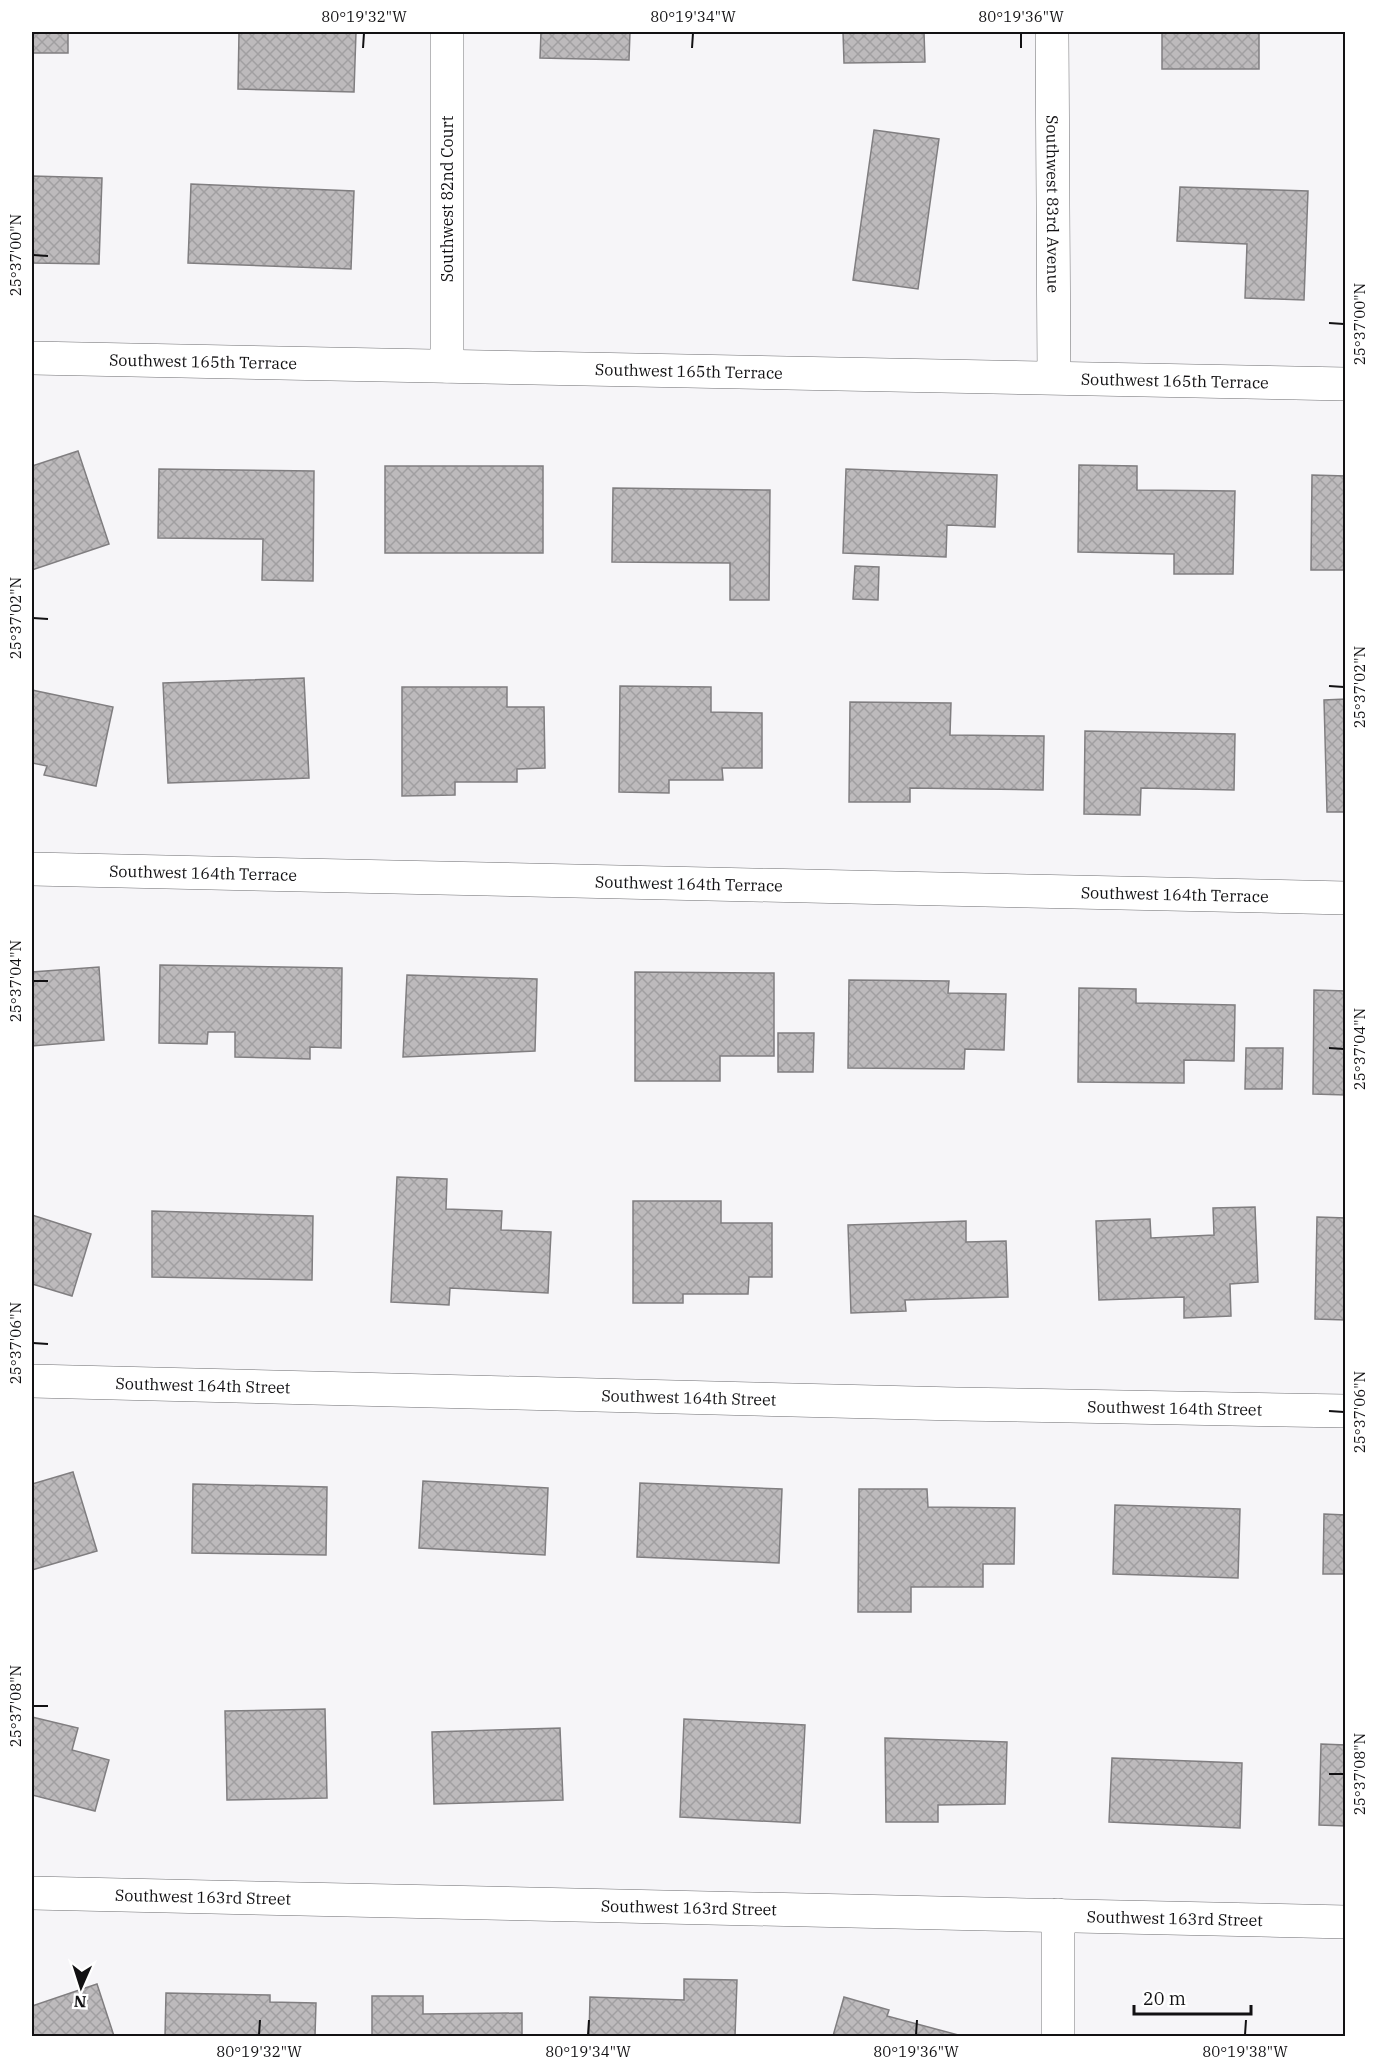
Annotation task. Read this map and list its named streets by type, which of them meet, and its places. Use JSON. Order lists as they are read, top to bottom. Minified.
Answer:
{"streets":{"street":["Southwest 82nd Court","Southwest 83rd Avenue","Southwest 165th Terrace","Southwest 164th Terrace","Southwest 164th Street","Southwest 163rd Street"]},"crossings":[["Southwest 82nd Court","Southwest 165th Terrace"],["Southwest 83rd Avenue","Southwest 165th Terrace"]],"scale_bar":"20 m","north":"bottom","coordinates":["80°19'32\"W","80°19'34\"W","80°19'36\"W","25°37'00\"N","25°37'02\"N","25°37'04\"N","25°37'06\"N","25°37'08\"N","80°19'38\"W"]}
